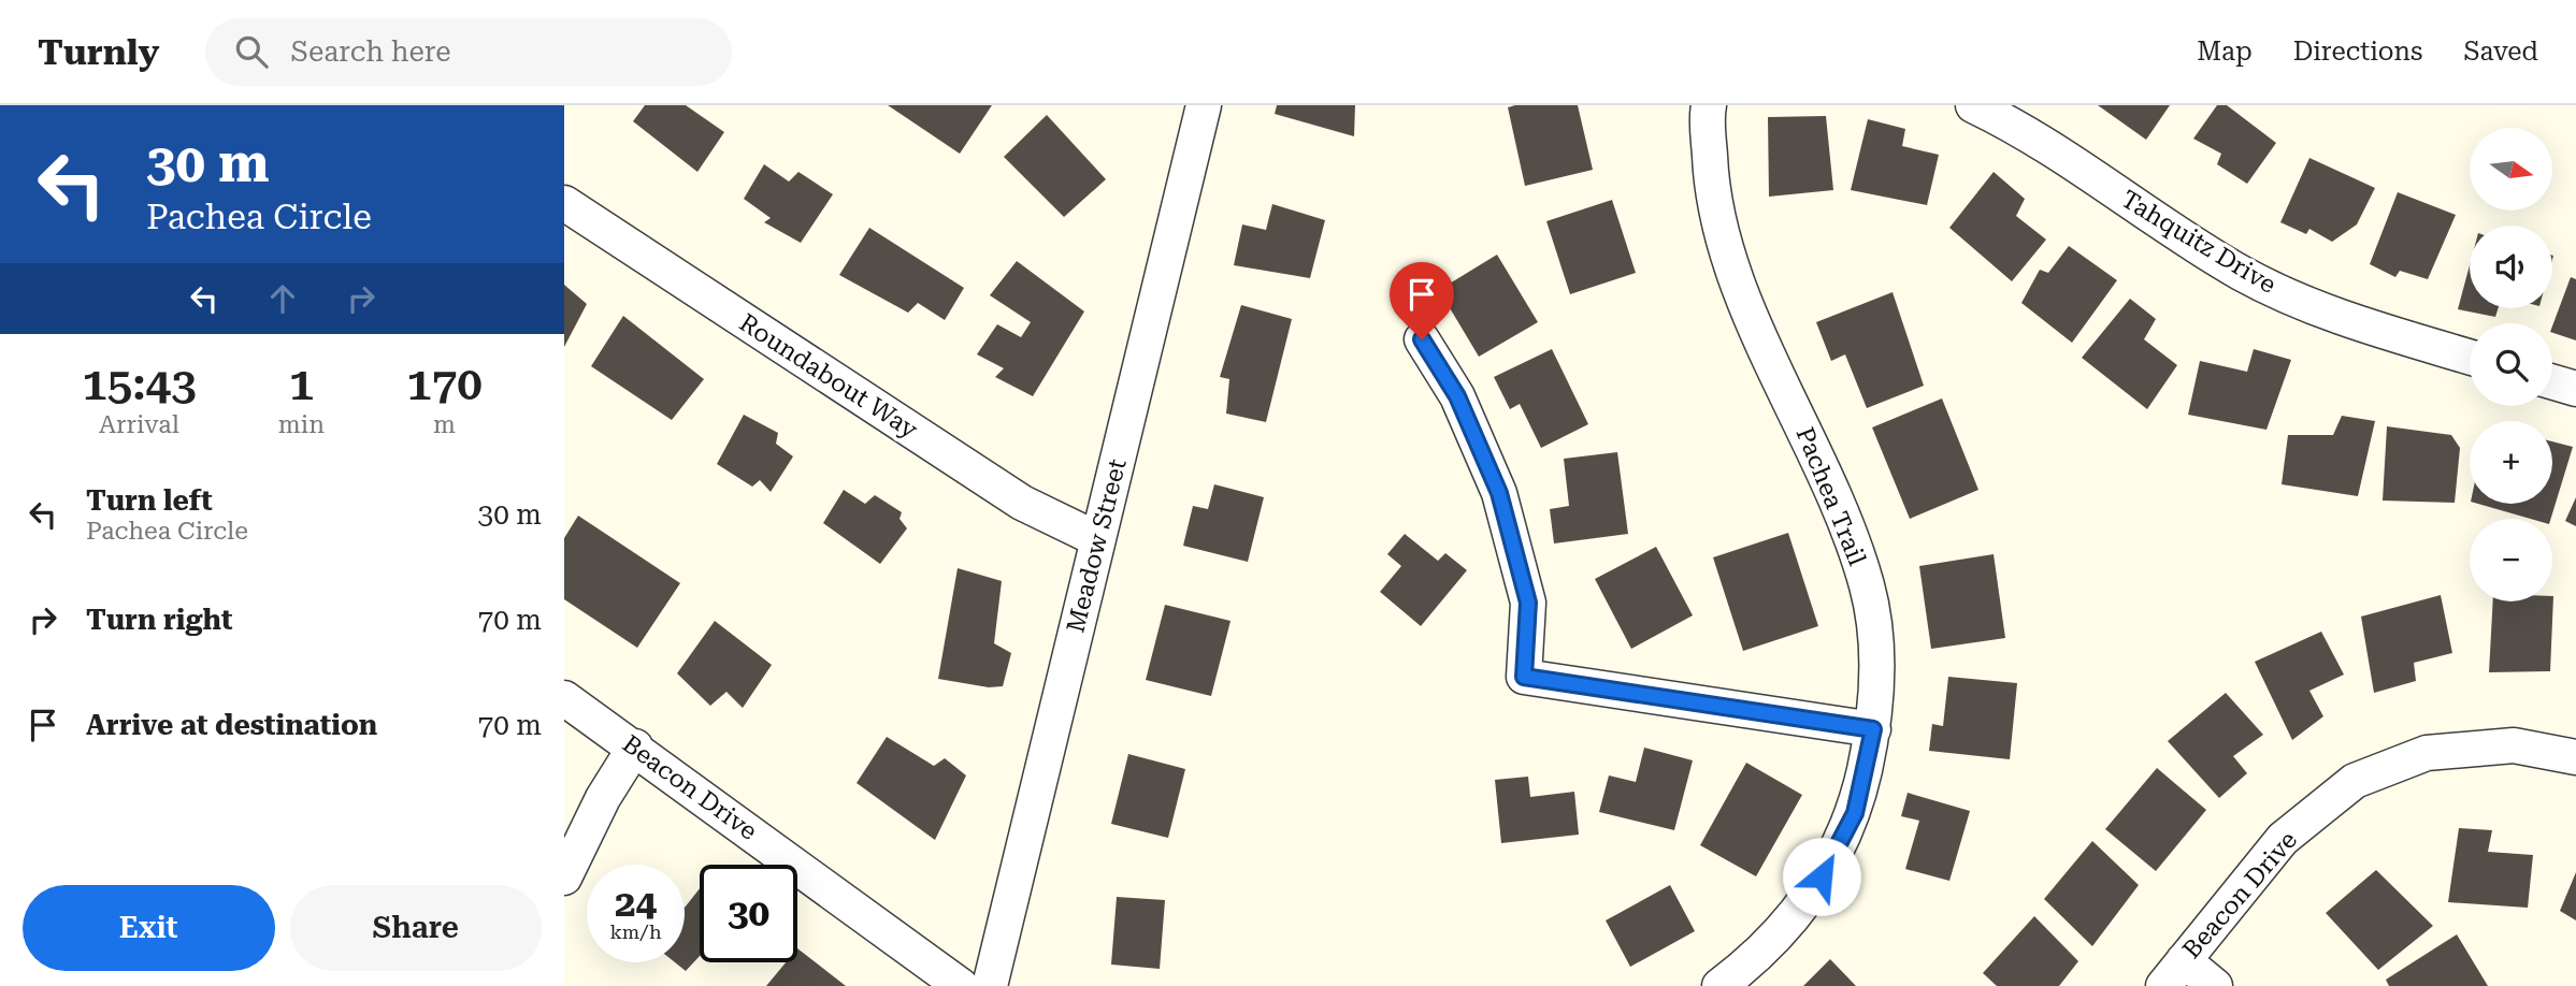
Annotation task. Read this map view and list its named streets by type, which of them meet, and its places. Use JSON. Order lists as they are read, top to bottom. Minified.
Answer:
{"streets":{"street":["Tahquitz Drive","Roundabout Way","Pachea Trail","Meadow Street","Beacon Drive"]},"crossings":[["Roundabout Way","Meadow Street"]],"north":"right","page":{"header":"Turnly","search":"Search here","nav":["Map","Directions","Saved"],"turn":["30 m","Pachea Circle"],"map_buttons":["+","−"],"eta":["15:43","Arrival","1","min","170","m"],"list":[{"name":"Turn left","note":"Pachea Circle","value":"30 m"},{"name":"Turn right","value":"70 m"},{"name":"Arrive at destination","value":"70 m"}],"speed":"24 km/h","limit":"30","buttons":["Exit","Share"]}}
